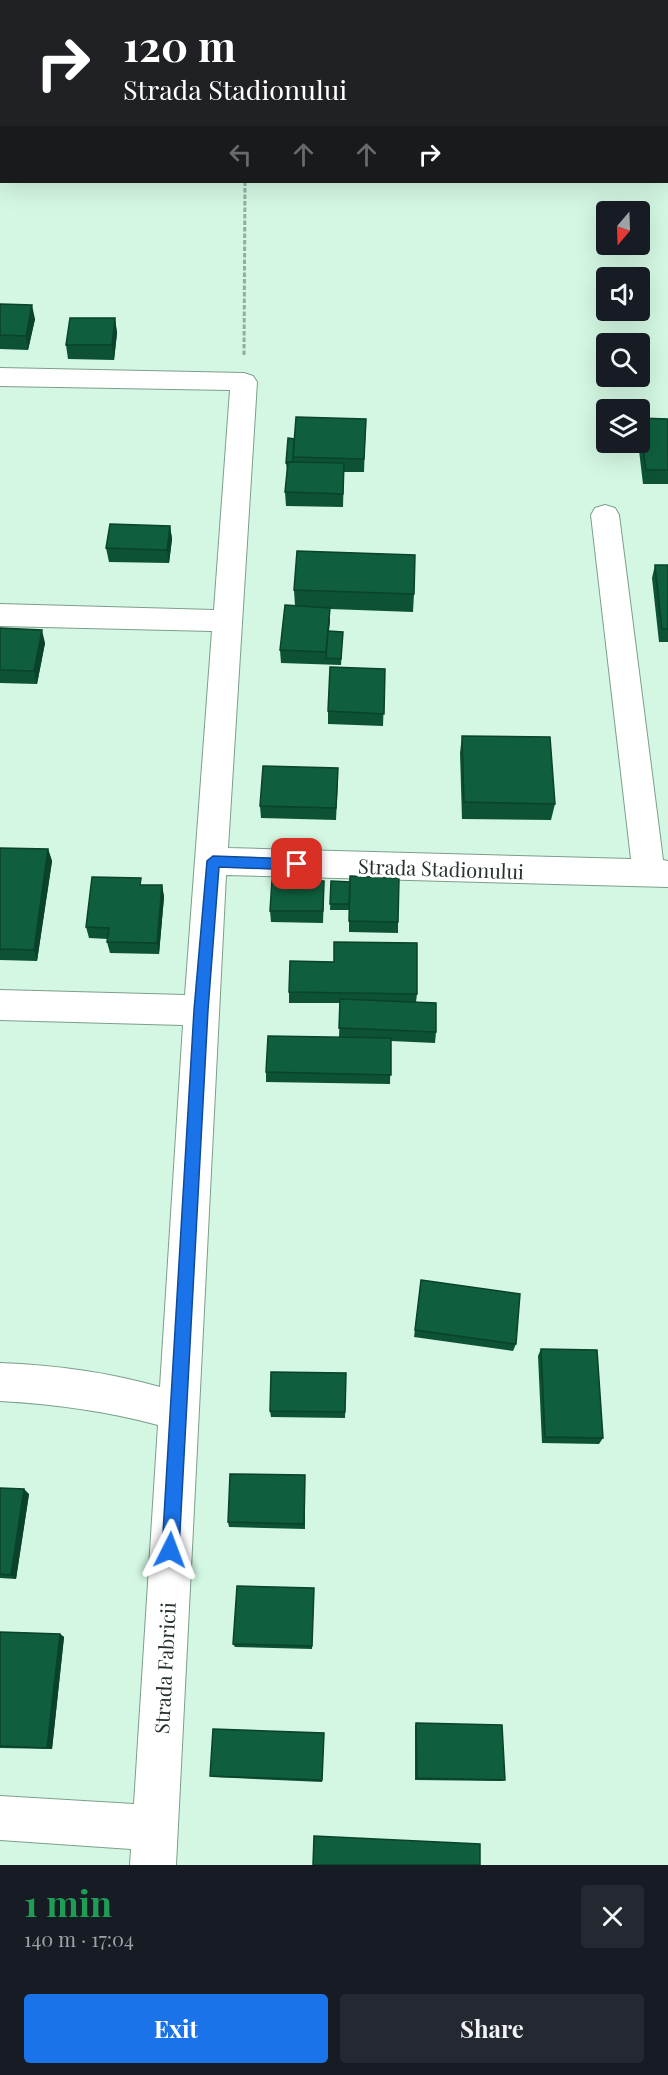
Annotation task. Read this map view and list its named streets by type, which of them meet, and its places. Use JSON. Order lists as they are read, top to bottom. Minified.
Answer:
{"streets":{"street":["Strada Stadionului","Strada Fabricii"]},"crossings":[["Strada Stadionului","Strada Fabricii"]],"north":"bottom","page":{"turn":["120 m","Strada Stadionului"],"heading":["1 min","140 m · 17:04"],"buttons":["Exit","Share"]}}
